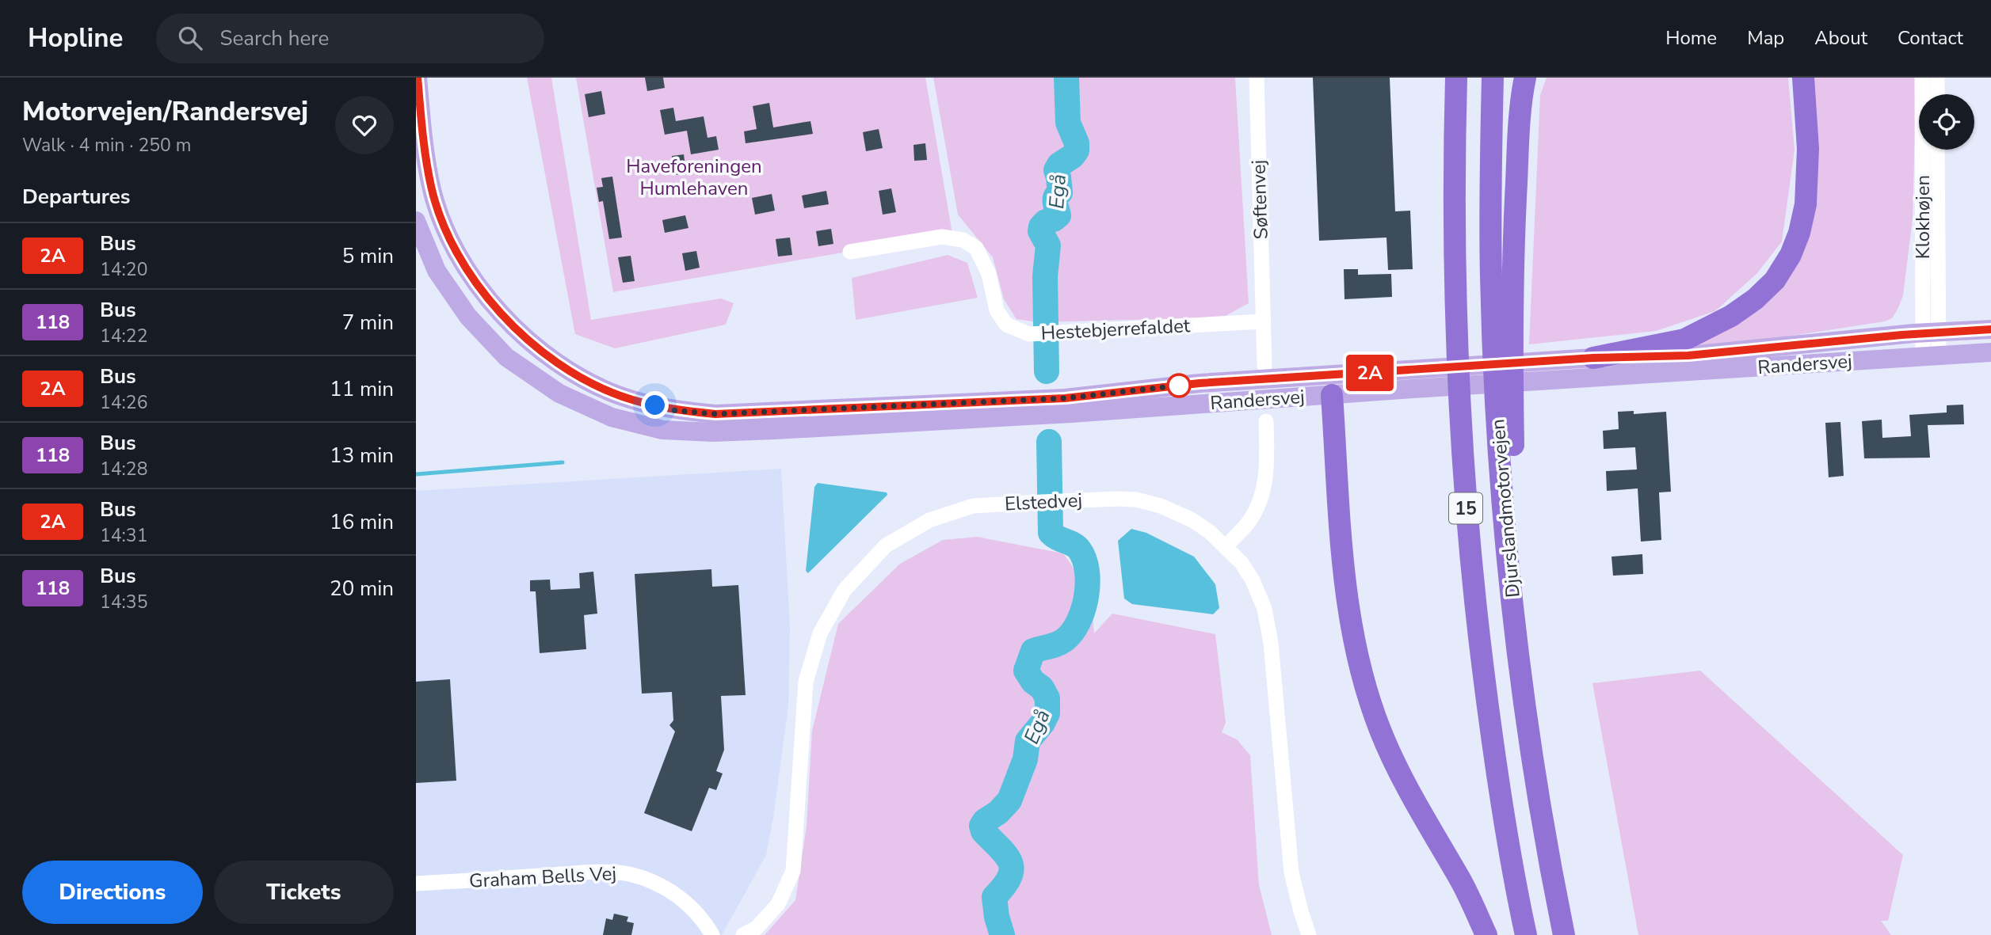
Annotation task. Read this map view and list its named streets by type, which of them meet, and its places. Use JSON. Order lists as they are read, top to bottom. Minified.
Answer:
{"streets":{"highway":["15","Djurslandmotorvejen"],"main road":["Randersvej"],"street":["Søftenvej","Klokhøjen","Hestebjerrefaldet","Elstedvej","Graham Bells Vej"]},"crossings":[["Søftenvej","Hestebjerrefaldet"],["Klokhøjen","Randersvej"]],"water":["Egå"],"parks":["Haveforeningen Humlehaven"],"lines":["bus line 2A"],"page":{"header":"Hopline","search":"Search here","nav":["Home","Map","About","Contact"],"heading":[["Motorvejen/Randersvej","Walk · 4 min · 250 m"],"Departures"],"on_map":"2A","list":[{"mark":"2A","name":"Bus","note":"14:20","value":"5 min"},{"mark":"118","name":"Bus","note":"14:22","value":"7 min"},{"mark":"2A","name":"Bus","note":"14:26","value":"11 min"},{"mark":"118","name":"Bus","note":"14:28","value":"13 min"},{"mark":"2A","name":"Bus","note":"14:31","value":"16 min"},{"mark":"118","name":"Bus","note":"14:35","value":"20 min"}],"buttons":["Directions","Tickets"]}}
